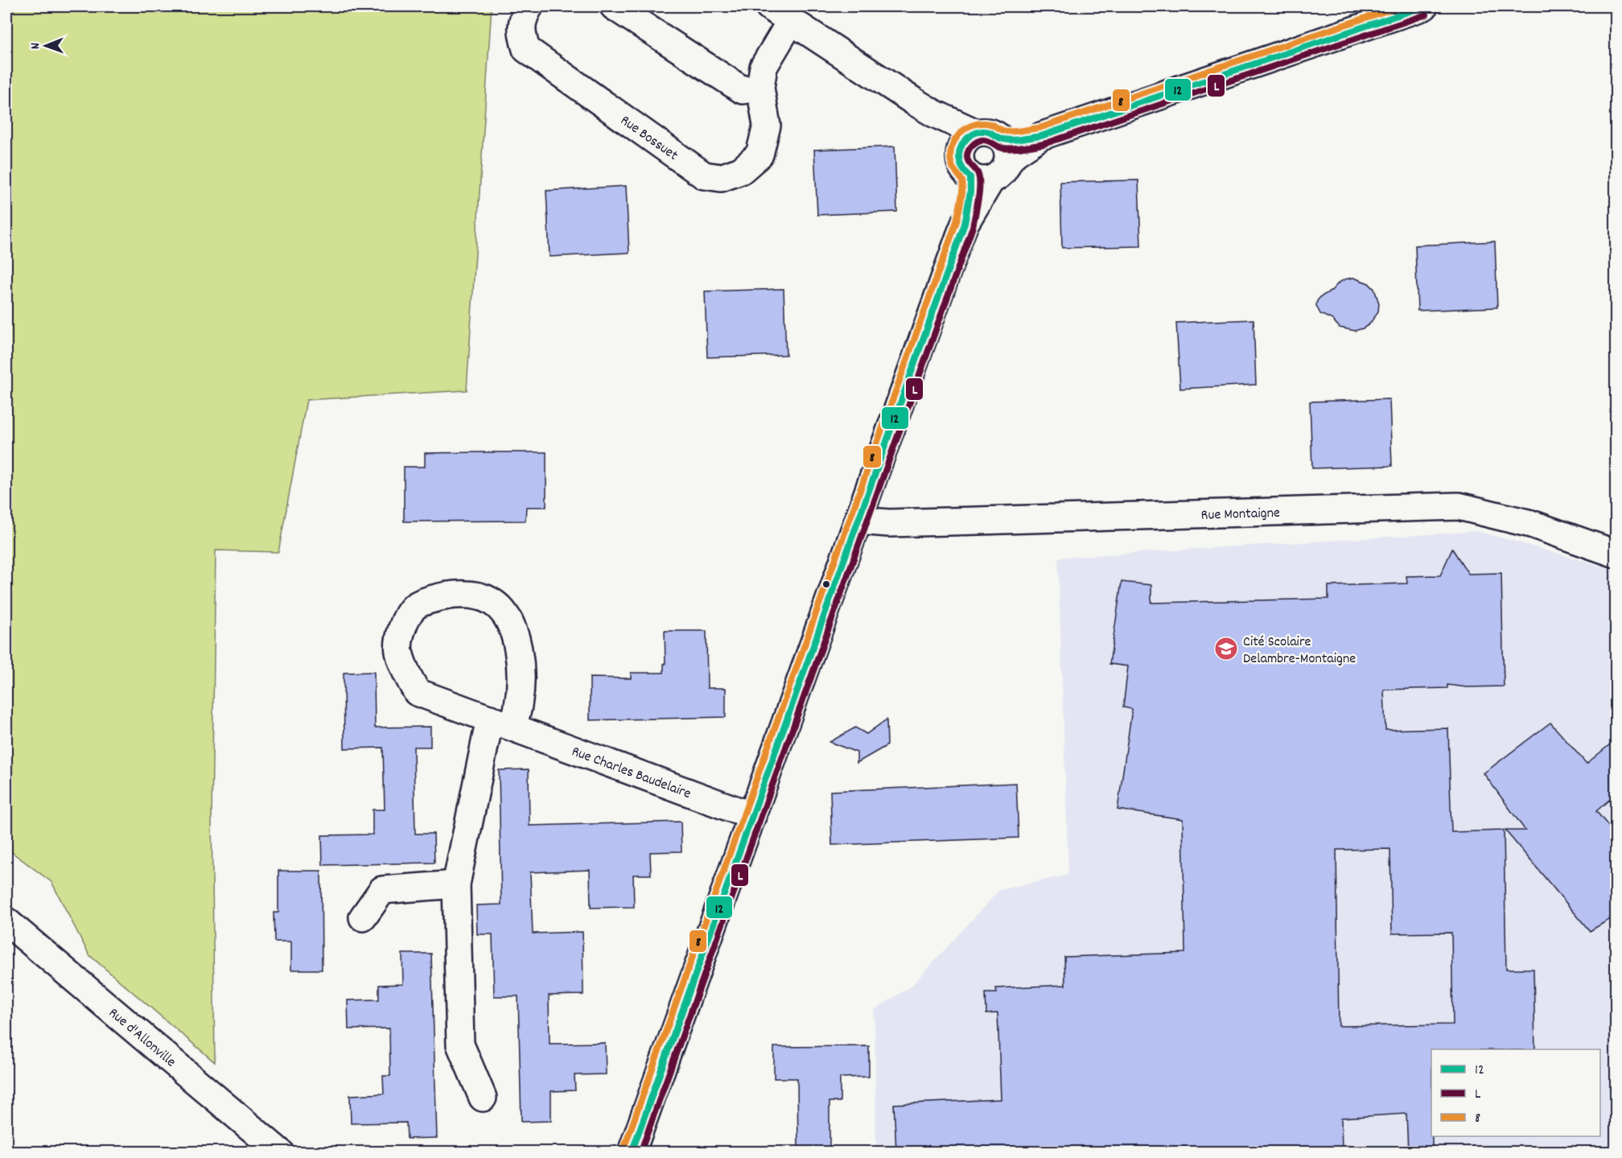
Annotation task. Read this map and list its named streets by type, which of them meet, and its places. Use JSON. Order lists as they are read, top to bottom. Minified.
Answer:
{"streets":{"street":["Rue Bossuet","Rue Montaigne","Rue Charles Baudelaire","Rue d'Allonville"]},"places":{"school or university":["Cité Scolaire Delambre-Montaigne"]},"lines":["transit line 12","transit line 8","transit line L"],"legend":["12","L","8"],"north":"left"}
